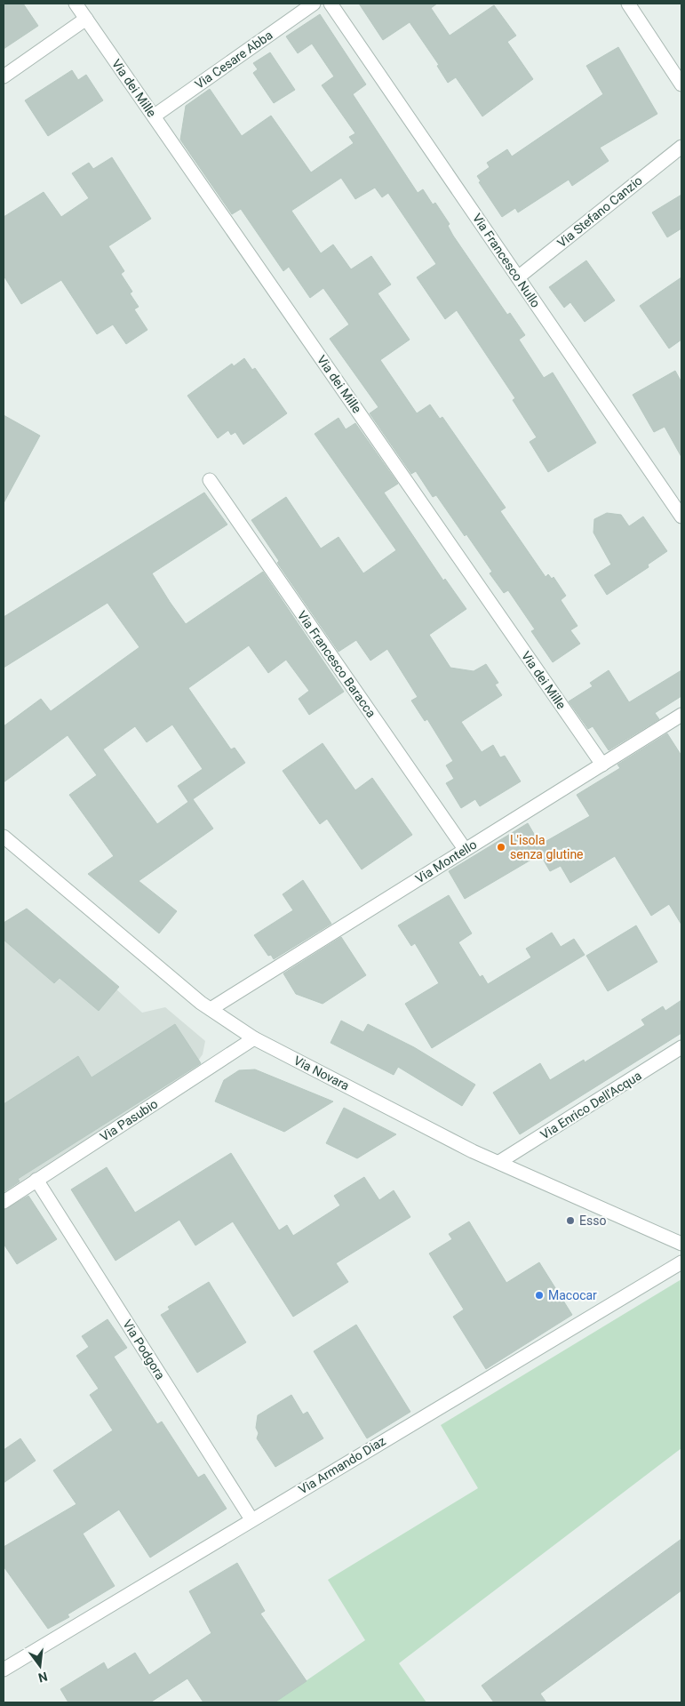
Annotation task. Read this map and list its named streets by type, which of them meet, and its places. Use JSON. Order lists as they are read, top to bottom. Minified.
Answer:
{"streets":{"street":["Via Cesare Abba","Via dei Mille","Via Stefano Canzio","Via Francesco Nullo","Via Francesco Baracca","Via Montello","Via Novara","Via Enrico Dell'Acqua","Via Pasubio","Via Podgora","Via Armando Diaz"]},"crossings":[["Via Cesare Abba","Via dei Mille"],["Via dei Mille","Via Montello"],["Via Stefano Canzio","Via Francesco Nullo"],["Via Francesco Baracca","Via Montello"],["Via Montello","Via Novara"],["Via Novara","Via Enrico Dell'Acqua"],["Via Novara","Via Pasubio"],["Via Pasubio","Via Podgora"],["Via Podgora","Via Armando Diaz"]],"places":["L'isola senza glutine","Esso","Macocar"],"north":"bottom"}
